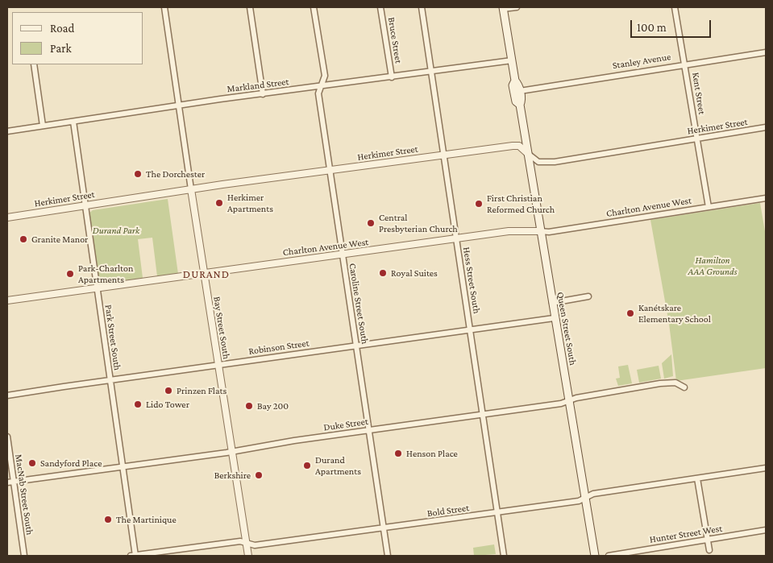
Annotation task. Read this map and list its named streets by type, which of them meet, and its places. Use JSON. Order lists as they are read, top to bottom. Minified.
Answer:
{"streets":{"main road":["Queen Street South"],"street":["Bruce Street","Stanley Avenue","Markland Street","Kent Street","Herkimer Street","Charlton Avenue West","Hess Street South","Caroline Street South","Bay Street South","Park Street South","Robinson Street","Duke Street","MacNab Street South","Bold Street","Hunter Street West"]},"crossings":[["Bruce Street","Markland Street"],["Stanley Avenue","Kent Street"],["Stanley Avenue","Queen Street South"],["Markland Street","Hess Street South"],["Markland Street","Caroline Street South"],["Markland Street","Bay Street South"],["Markland Street","Queen Street South"],["Markland Street","Park Street South"],["Kent Street","Herkimer Street"],["Kent Street","Charlton Avenue West"],["Herkimer Street","Hess Street South"],["Herkimer Street","Caroline Street South"],["Herkimer Street","Bay Street South"],["Herkimer Street","Queen Street South"],["Herkimer Street","Park Street South"],["Charlton Avenue West","Hess Street South"],["Charlton Avenue West","Caroline Street South"],["Charlton Avenue West","Bay Street South"],["Charlton Avenue West","Queen Street South"],["Charlton Avenue West","Park Street South"],["Hess Street South","Robinson Street"],["Hess Street South","Duke Street"],["Hess Street South","Bold Street"],["Caroline Street South","Robinson Street"],["Caroline Street South","Duke Street"],["Caroline Street South","Bold Street"],["Bay Street South","Robinson Street"],["Bay Street South","Duke Street"],["Bay Street South","Bold Street"],["Queen Street South","Robinson Street"],["Queen Street South","Duke Street"],["Queen Street South","Bold Street"],["Park Street South","Robinson Street"],["Park Street South","Duke Street"],["Park Street South","Bold Street"],["Duke Street","MacNab Street South"]],"districts":["DURAND"],"parks":["Durand Park","Hamilton AAA Grounds"],"places":["The Dorchester","Herkimer Apartments","First Christian Reformed Church","Central Presbyterian Church","Granite Manor","Royal Suites","Park-Charlton Apartments","Kanétskare Elementary School","Prinzen Flats","Lido Tower","Bay 200","Henson Place","Sandyford Place","Durand Apartments","Berkshire","The Martinique"],"legend":["Road","Park"],"scale_bar":"100 m"}
